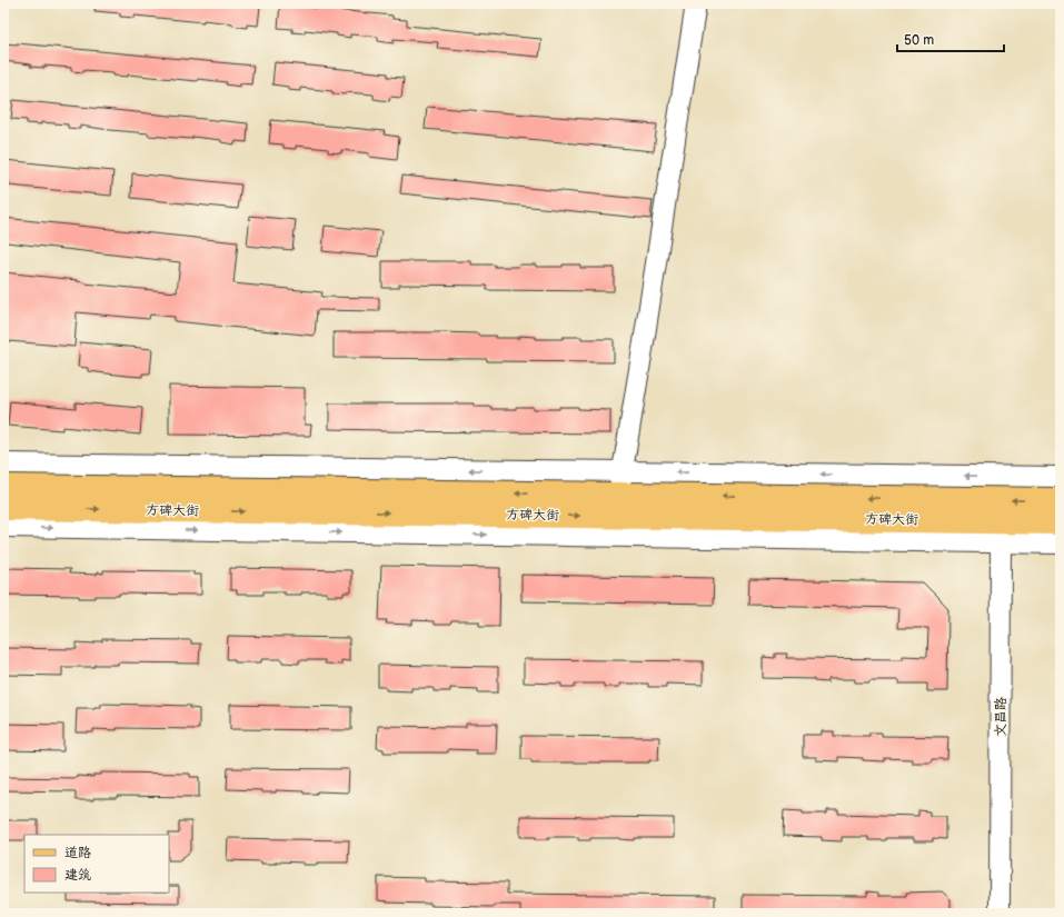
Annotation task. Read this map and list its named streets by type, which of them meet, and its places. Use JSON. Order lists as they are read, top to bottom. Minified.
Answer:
{"streets":{"main road":["方碑大街"],"street":["文昌路"]},"crossings":[["方碑大街","文昌路"]],"legend":["道路","建筑"],"scale_bar":"50 m"}
